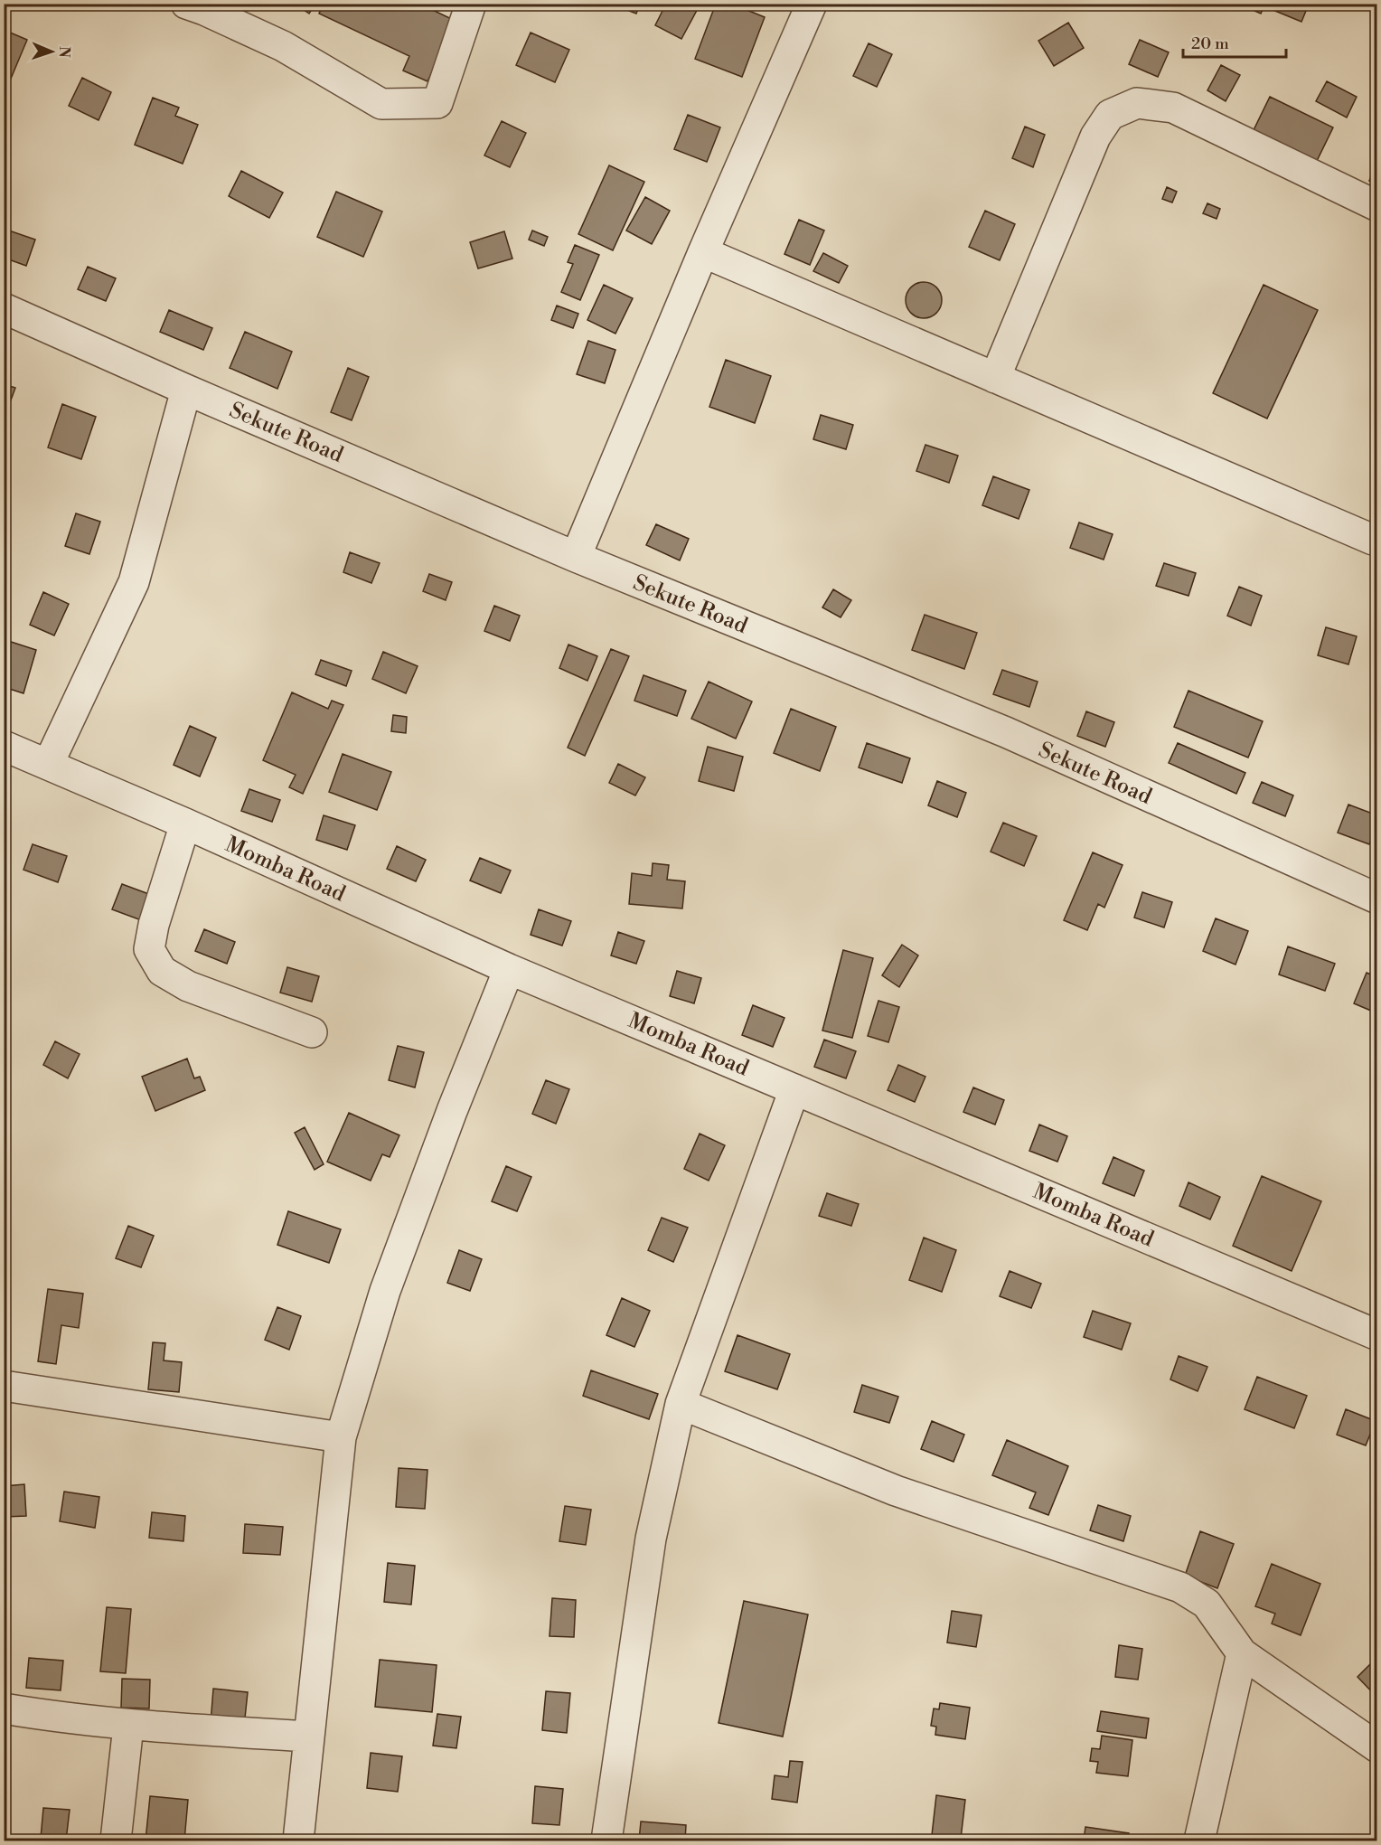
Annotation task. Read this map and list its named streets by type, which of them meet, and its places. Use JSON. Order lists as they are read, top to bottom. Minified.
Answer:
{"streets":{"street":["Sekute Road","Momba Road"]},"scale_bar":"20 m","north":"right"}
